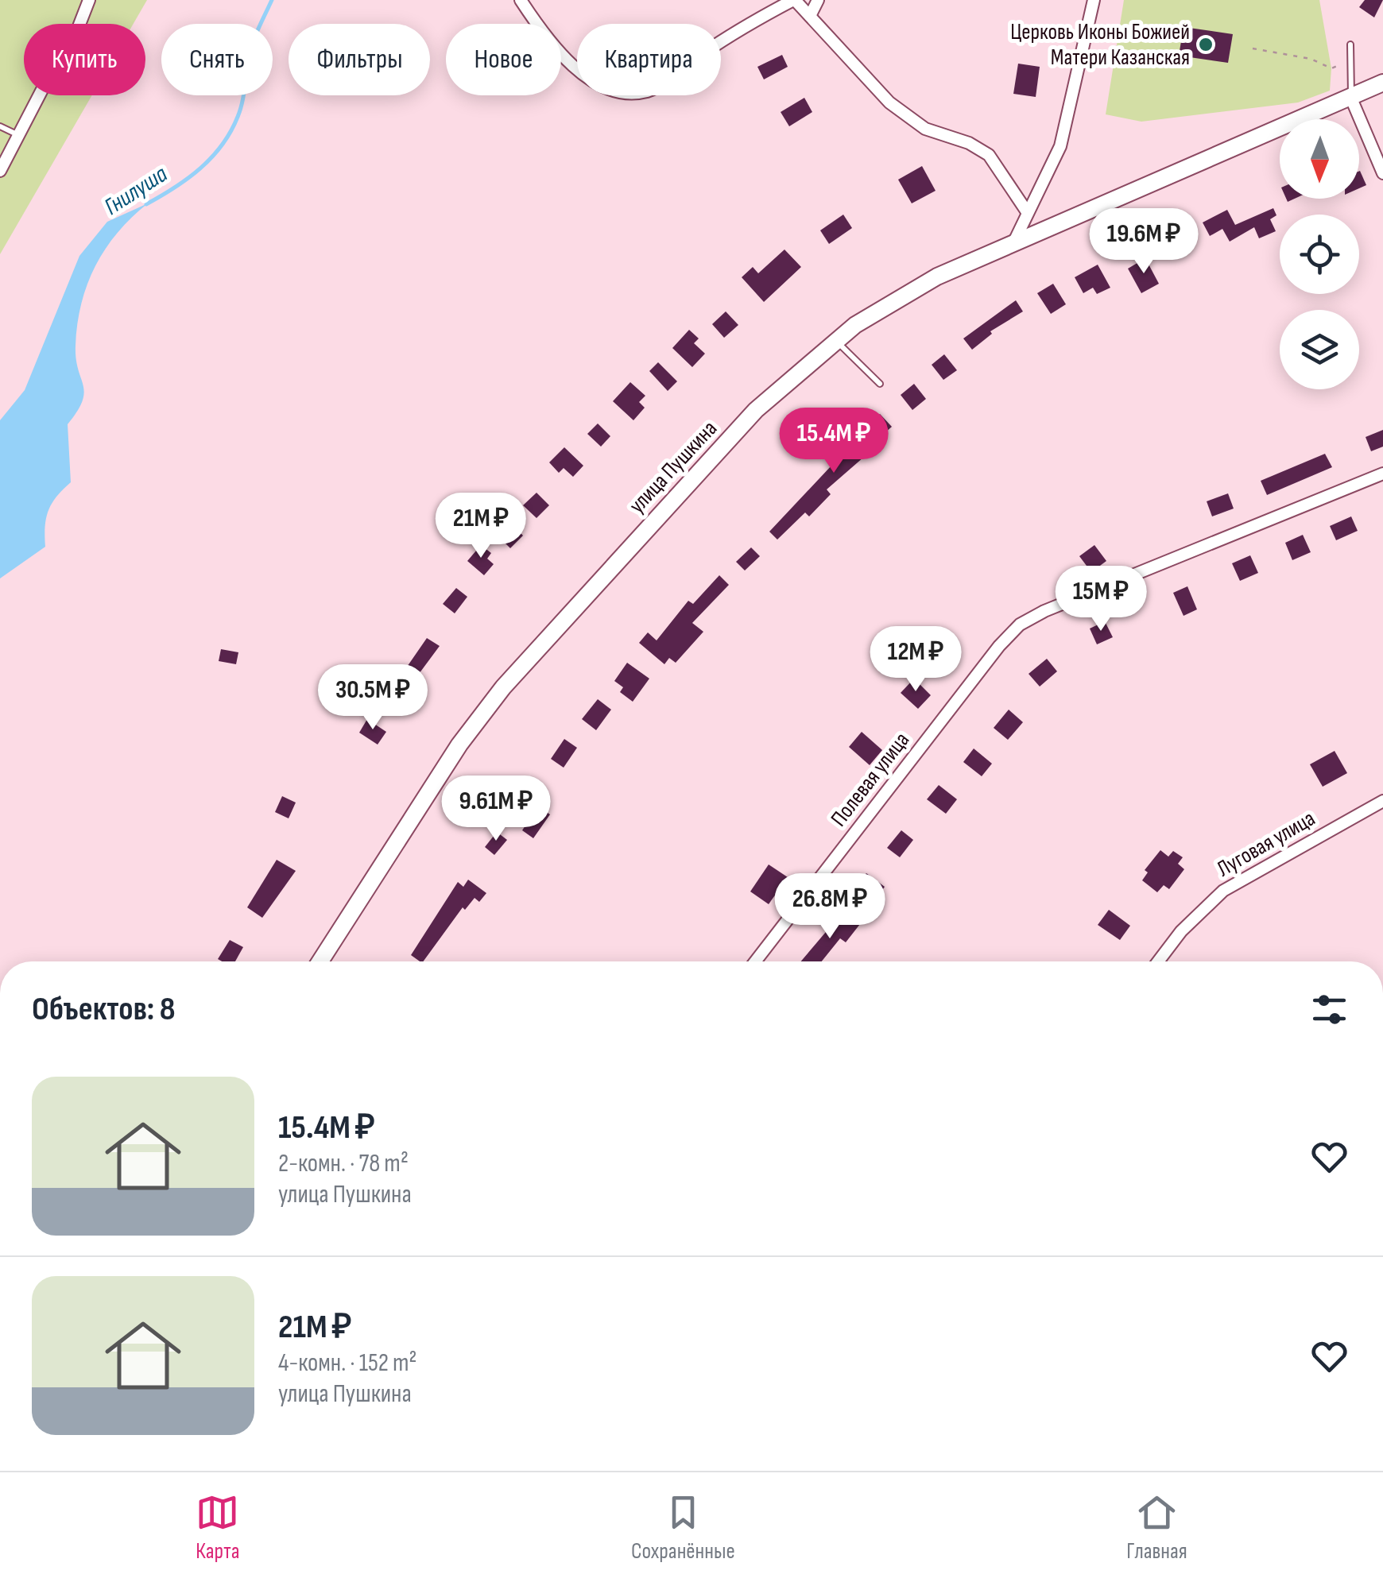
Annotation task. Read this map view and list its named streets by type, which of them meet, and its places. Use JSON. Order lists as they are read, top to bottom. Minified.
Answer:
{"streets":{"main road":["улица Пушкина"],"street":["Полевая улица","Луговая улица"]},"water":["Гнилуша"],"places":["Церковь Иконы Божией Матери Казанская"],"north":"bottom","page":{"chip":["Купить","Снять","Фильтры","Новое","Квартира"],"price":["19.6M ₽","15.4M ₽","21M ₽","15M ₽","12M ₽","30.5M ₽","9.61M ₽","26.8M ₽"],"heading":"Объектов: 8","list":[{"name":"15.4M ₽","note":"2-комн. · 78 m² · улица Пушкина"},{"name":"21M ₽","note":"4-комн. · 152 m² · улица Пушкина"}],"tabs":["Карта","Сохранённые","Главная"]}}
